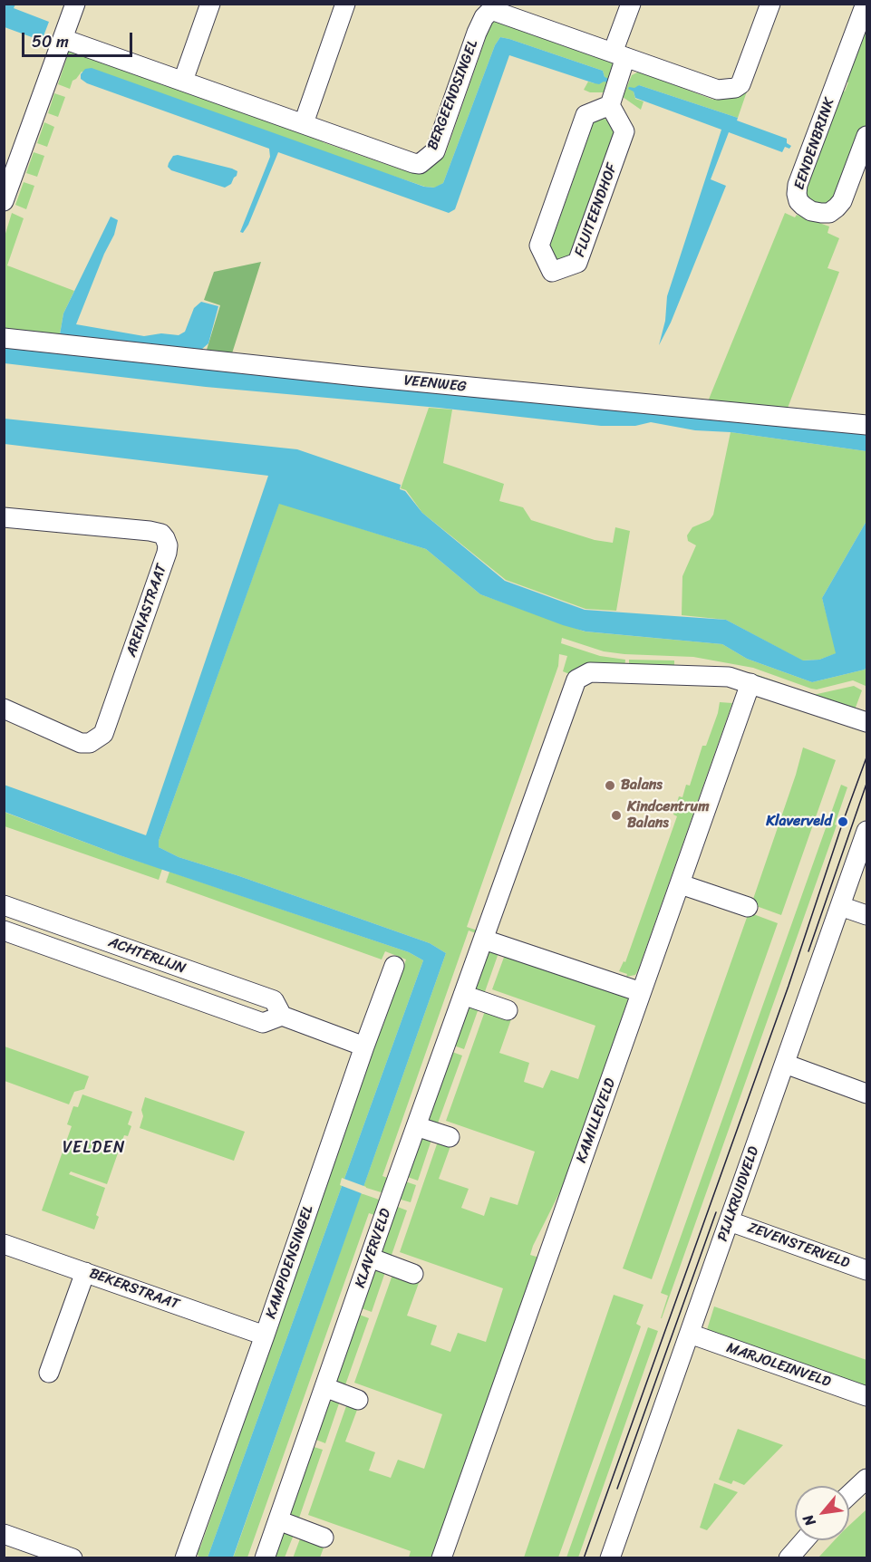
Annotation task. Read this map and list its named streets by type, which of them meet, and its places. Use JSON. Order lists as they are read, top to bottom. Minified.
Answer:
{"streets":{"street":["BERGEENDSINGEL","EENDENBRINK","FLUITEENDHOF","VEENWEG","ARENASTRAAT","ACHTERLIJN","KAMILLEVELD","PIJLKRUIDVELD","ZEVENSTERVELD","KLAVERVELD","KAMPIOENSINGEL","BEKERSTRAAT","MARJOLEINVELD"]},"crossings":[["ACHTERLIJN","KAMPIOENSINGEL"],["KAMILLEVELD","KLAVERVELD"],["PIJLKRUIDVELD","ZEVENSTERVELD"],["PIJLKRUIDVELD","MARJOLEINVELD"],["KAMPIOENSINGEL","BEKERSTRAAT"]],"districts":["VELDEN"],"places":["Balans","Kindcentrum Balans","Klaverveld"],"scale_bar":"50 m","north":"bottom left"}
